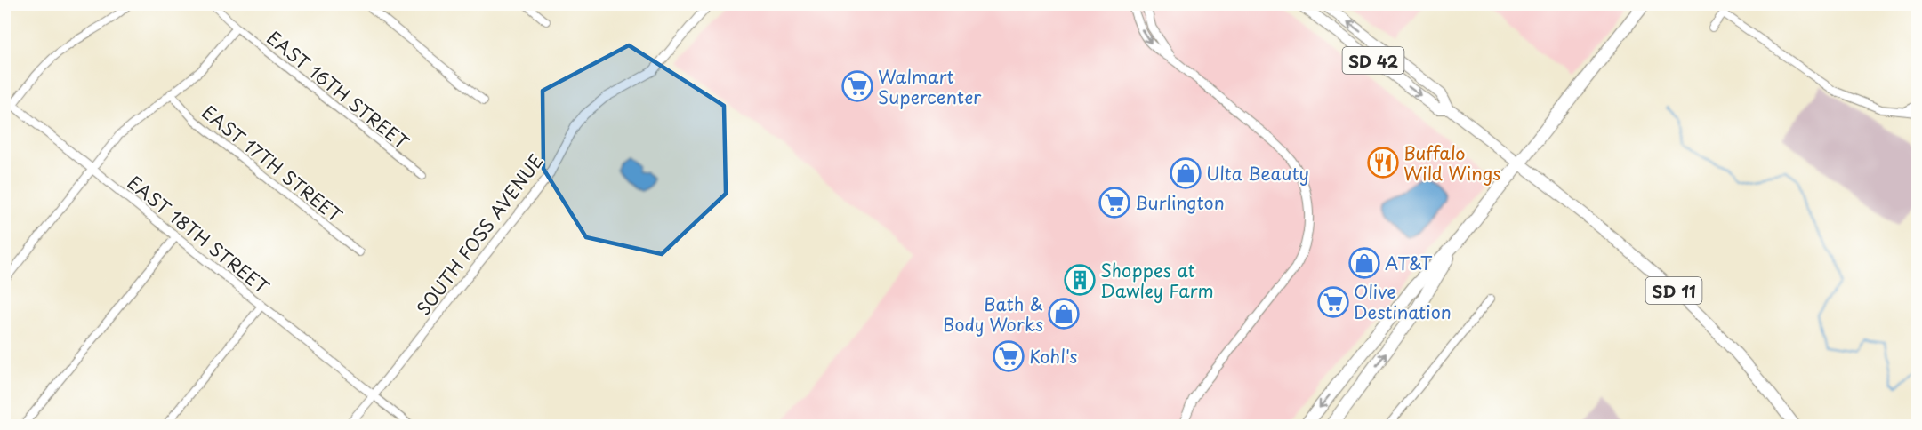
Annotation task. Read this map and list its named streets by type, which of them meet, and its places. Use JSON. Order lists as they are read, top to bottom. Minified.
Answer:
{"streets":{"main road":["SD 42","SD 11"],"street":["EAST 16TH STREET","EAST 17TH STREET","EAST 18TH STREET","SOUTH FOSS AVENUE"]},"crossings":[["SD 42","SD 11"],["EAST 18TH STREET","SOUTH FOSS AVENUE"]],"places":{"supermarket":["Walmart Supercenter","Burlington","Olive Destination","Kohl's"],"restaurant":["Buffalo Wild Wings"],"shop":["Ulta Beauty","AT&T","Bath & Body Works"],"building":["Shoppes at Dawley Farm"]}}
